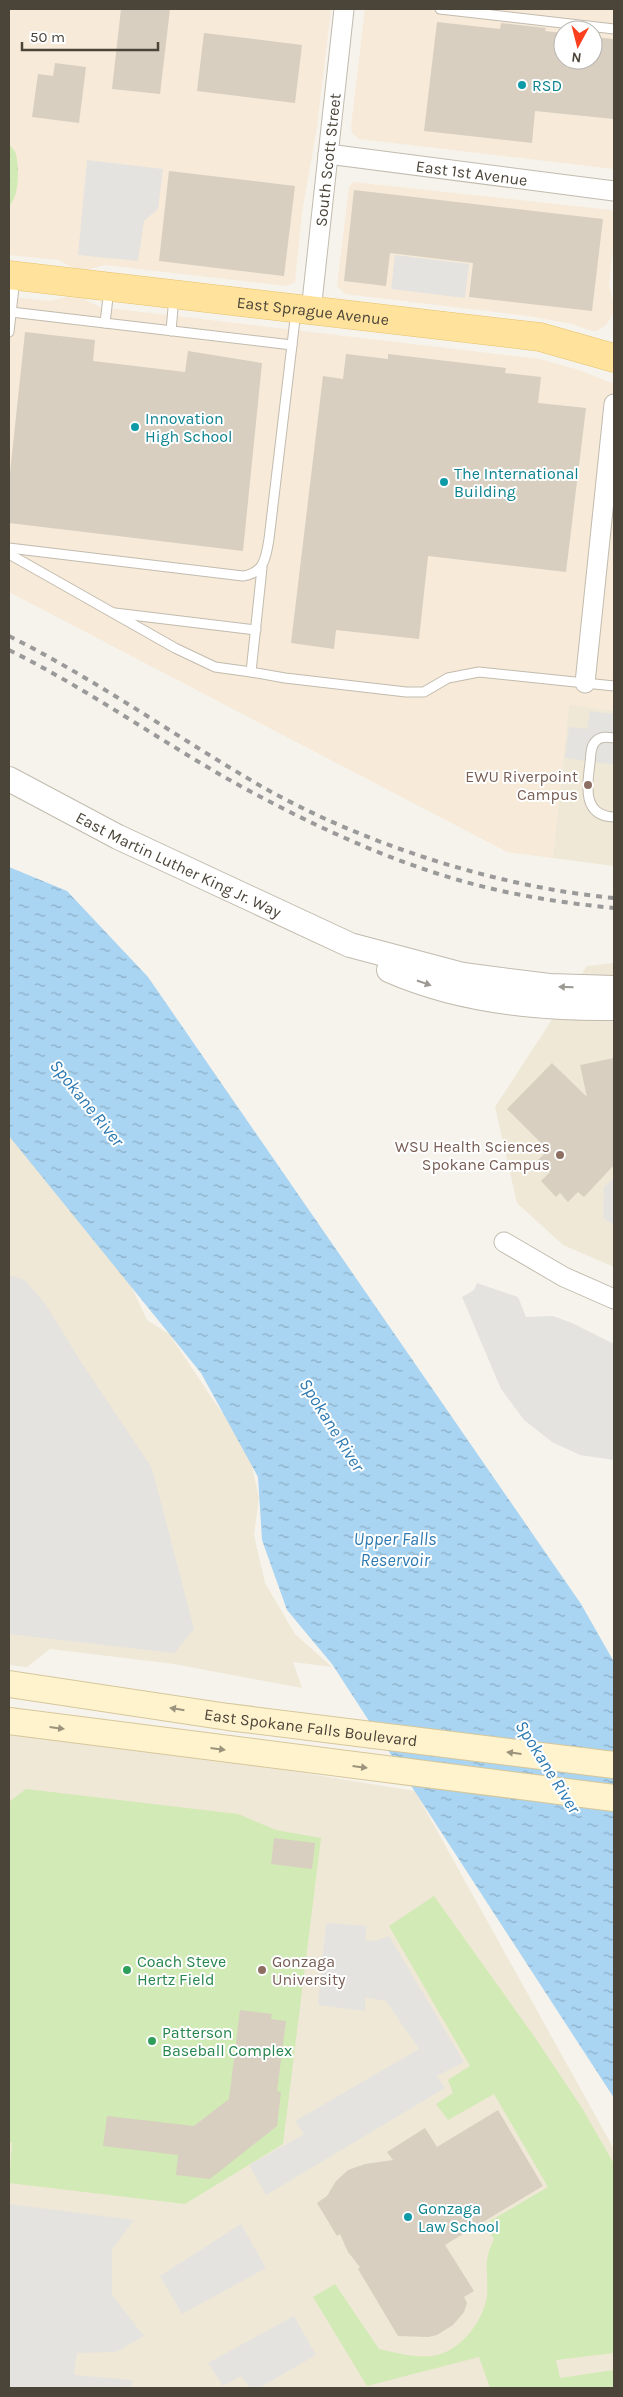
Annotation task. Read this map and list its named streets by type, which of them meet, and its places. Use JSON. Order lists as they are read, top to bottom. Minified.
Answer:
{"streets":{"main road":["East Sprague Avenue","East Spokane Falls Boulevard"],"street":["South Scott Street","East 1st Avenue","East Martin Luther King Jr. Way"]},"crossings":[["South Scott Street","East 1st Avenue"],["South Scott Street","East Sprague Avenue"]],"water":["Spokane River","Upper Falls Reservoir"],"places":["RSD","Innovation High School","The International Building","EWU Riverpoint Campus","WSU Health Sciences Spokane Campus","Coach Steve Hertz Field","Gonzaga University","Patterson Baseball Complex","Gonzaga Law School"],"scale_bar":"50 m","north":"bottom"}
